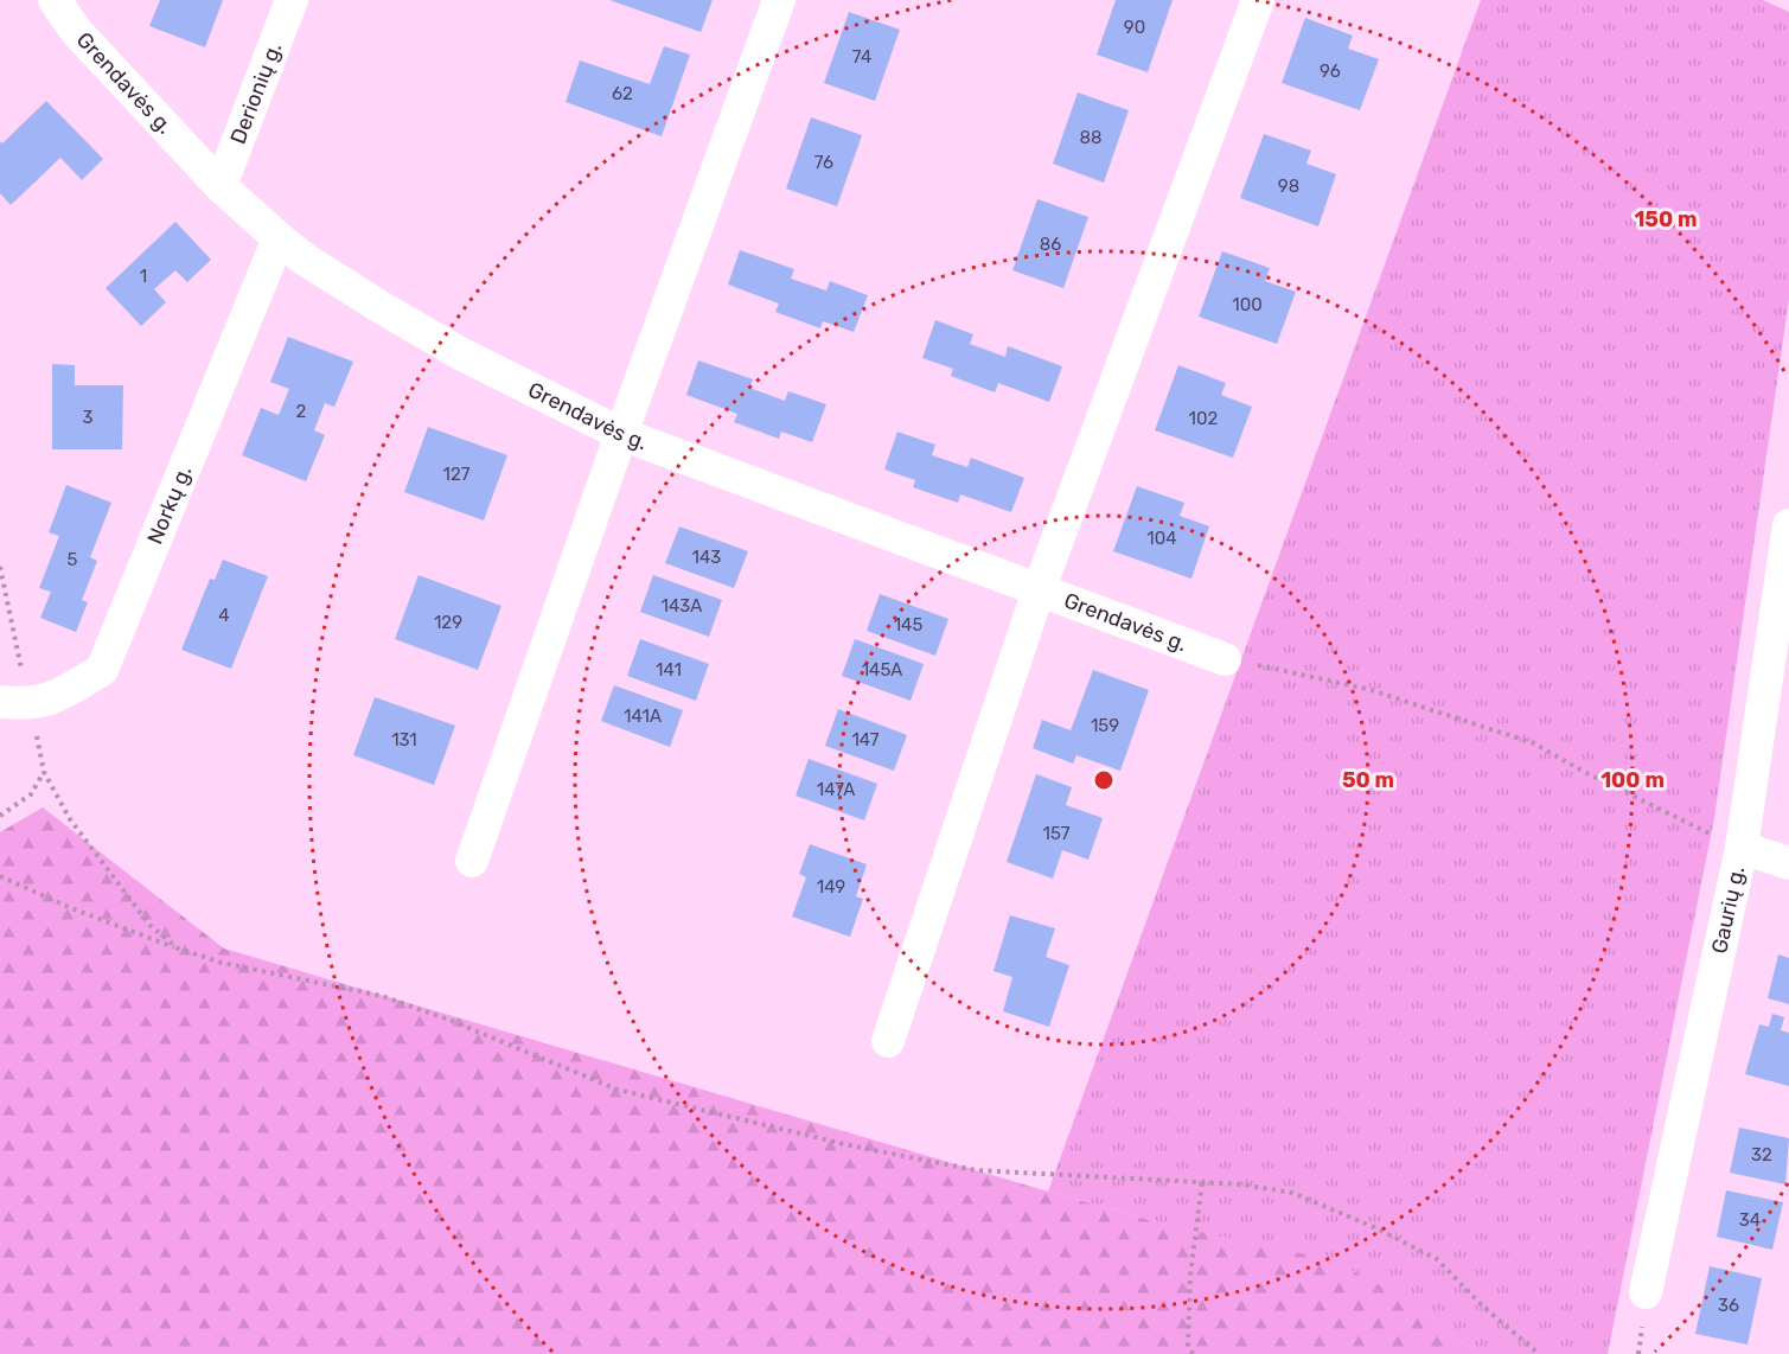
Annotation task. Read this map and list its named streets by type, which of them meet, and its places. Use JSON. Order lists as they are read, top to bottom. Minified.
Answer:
{"streets":{"street":["Grendavės g.","Derionių g.","Norkų g.","Gaurių g."]},"crossings":[["Grendavės g.","Derionių g."],["Grendavės g.","Norkų g."]],"house_numbers":["90","74","96","62","88","76","98","86","1","100","2","3","102","127","104","143","5","143A","4","129","145","141","145A","141A","159","131","147","147A","157","149","32","34","36"],"rings":["150 m","50 m","100 m"]}
